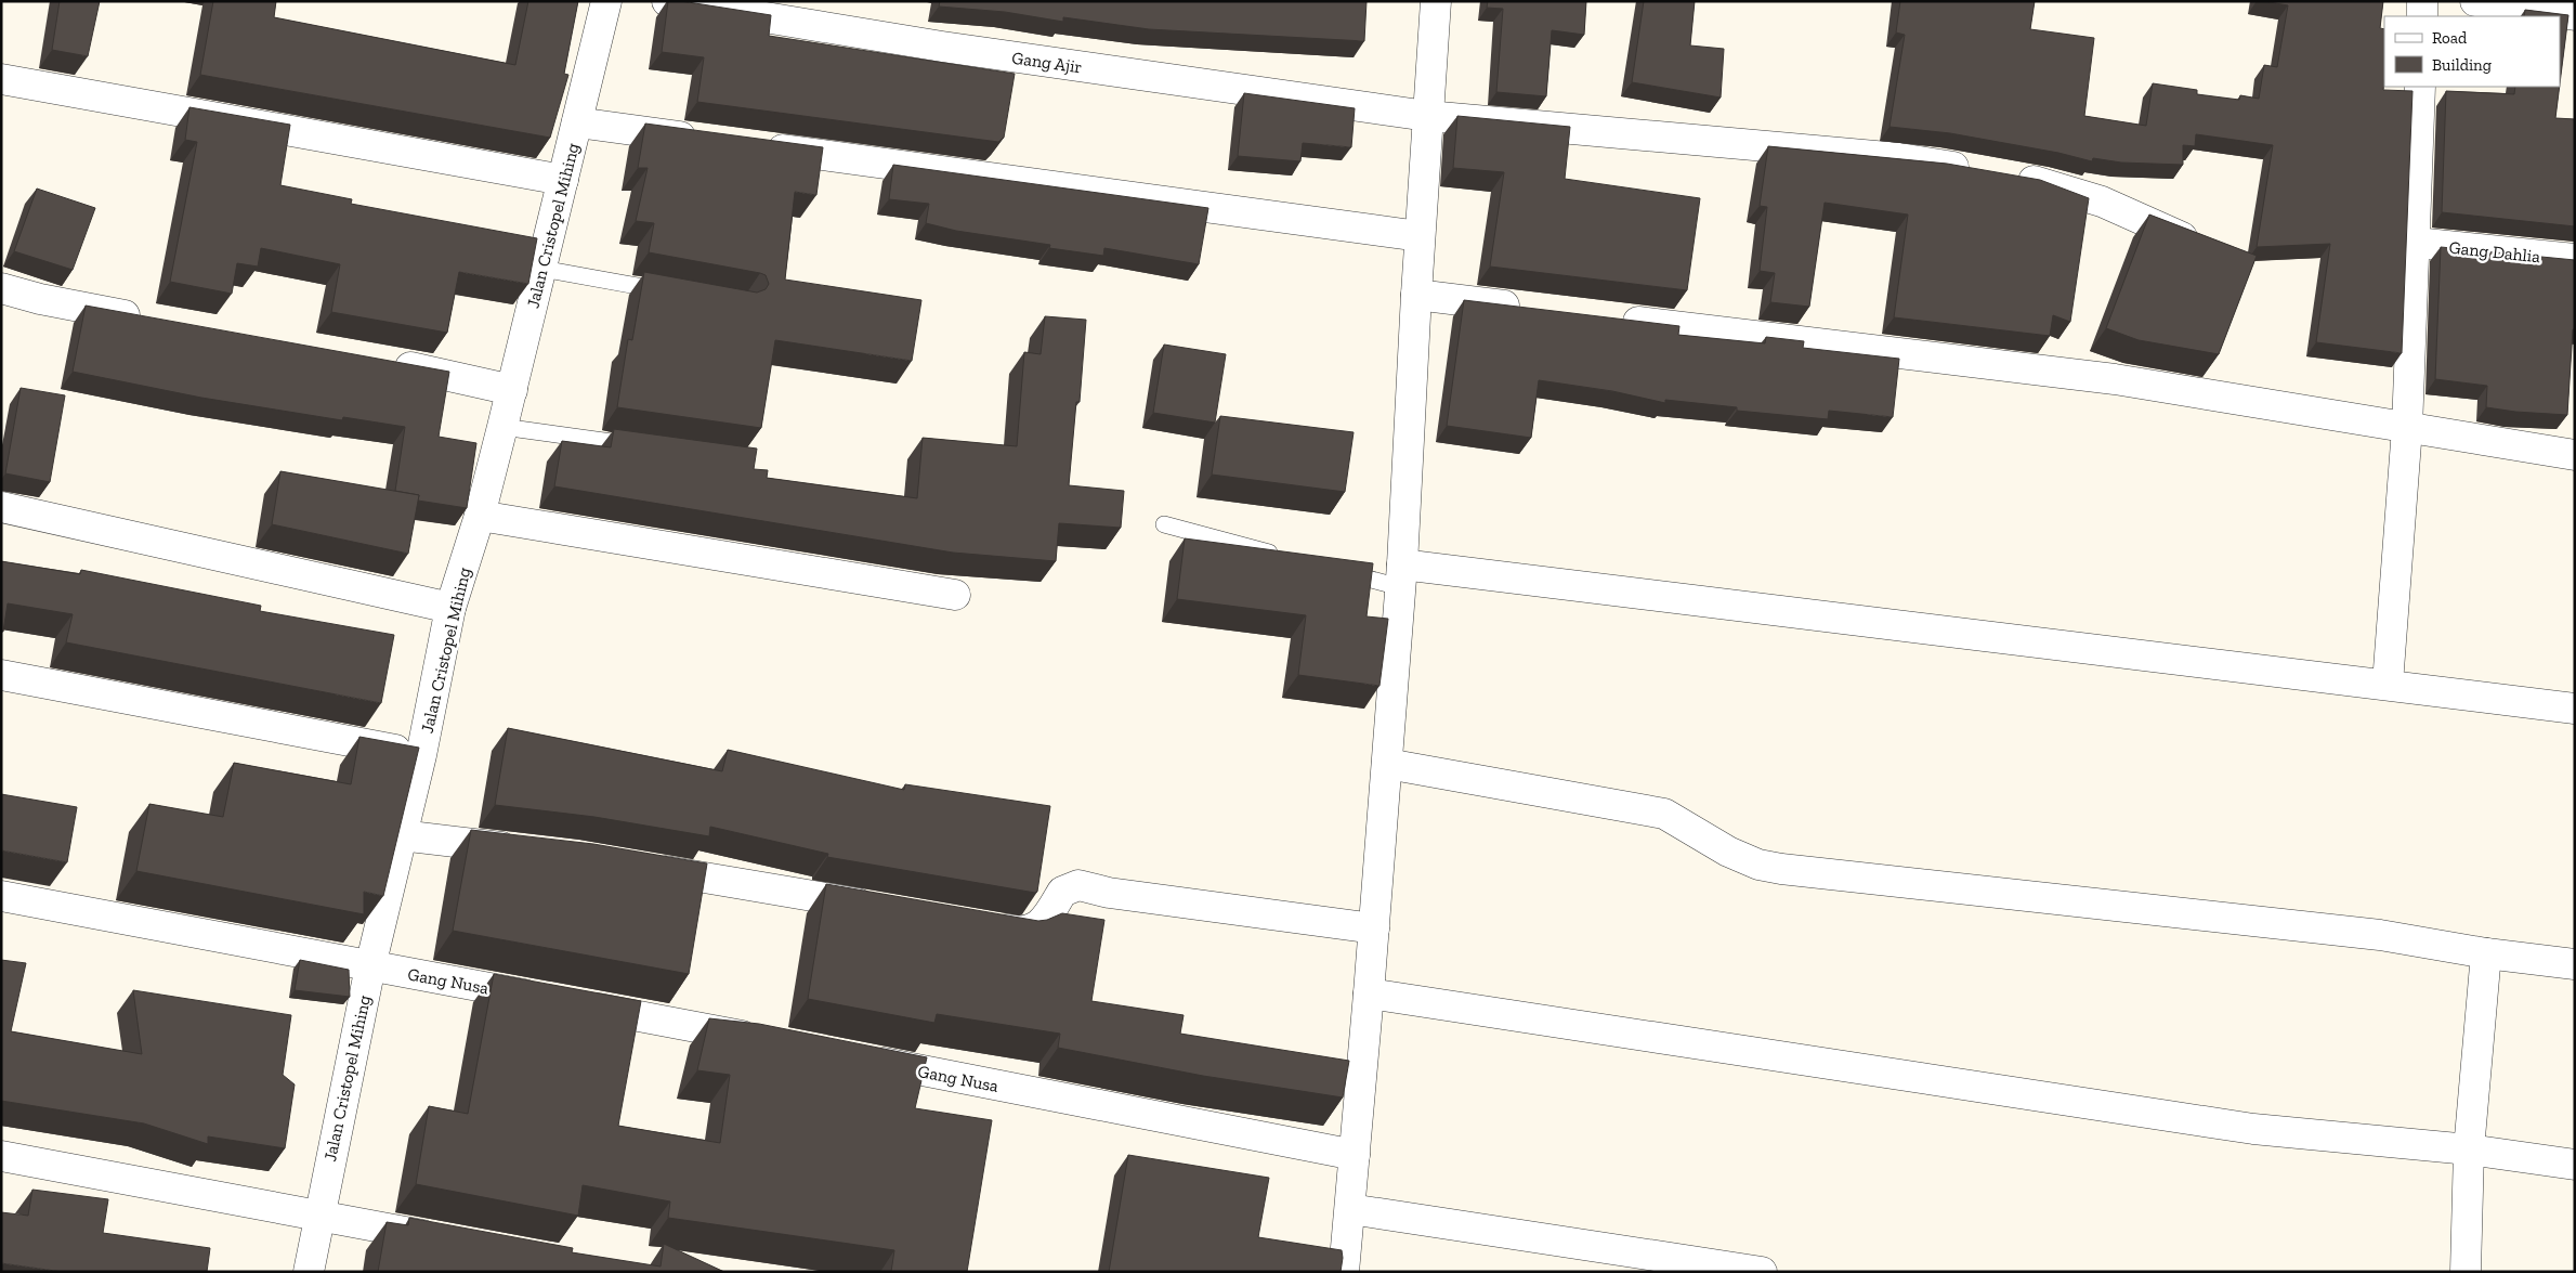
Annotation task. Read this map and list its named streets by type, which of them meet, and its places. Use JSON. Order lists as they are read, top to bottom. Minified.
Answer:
{"streets":{"street":["Gang Ajir","Jalan Cristopel Mihing","Gang Dahlia","Gang Nusa"]},"crossings":[["Jalan Cristopel Mihing","Gang Nusa"]],"legend":["Road","Building"]}
